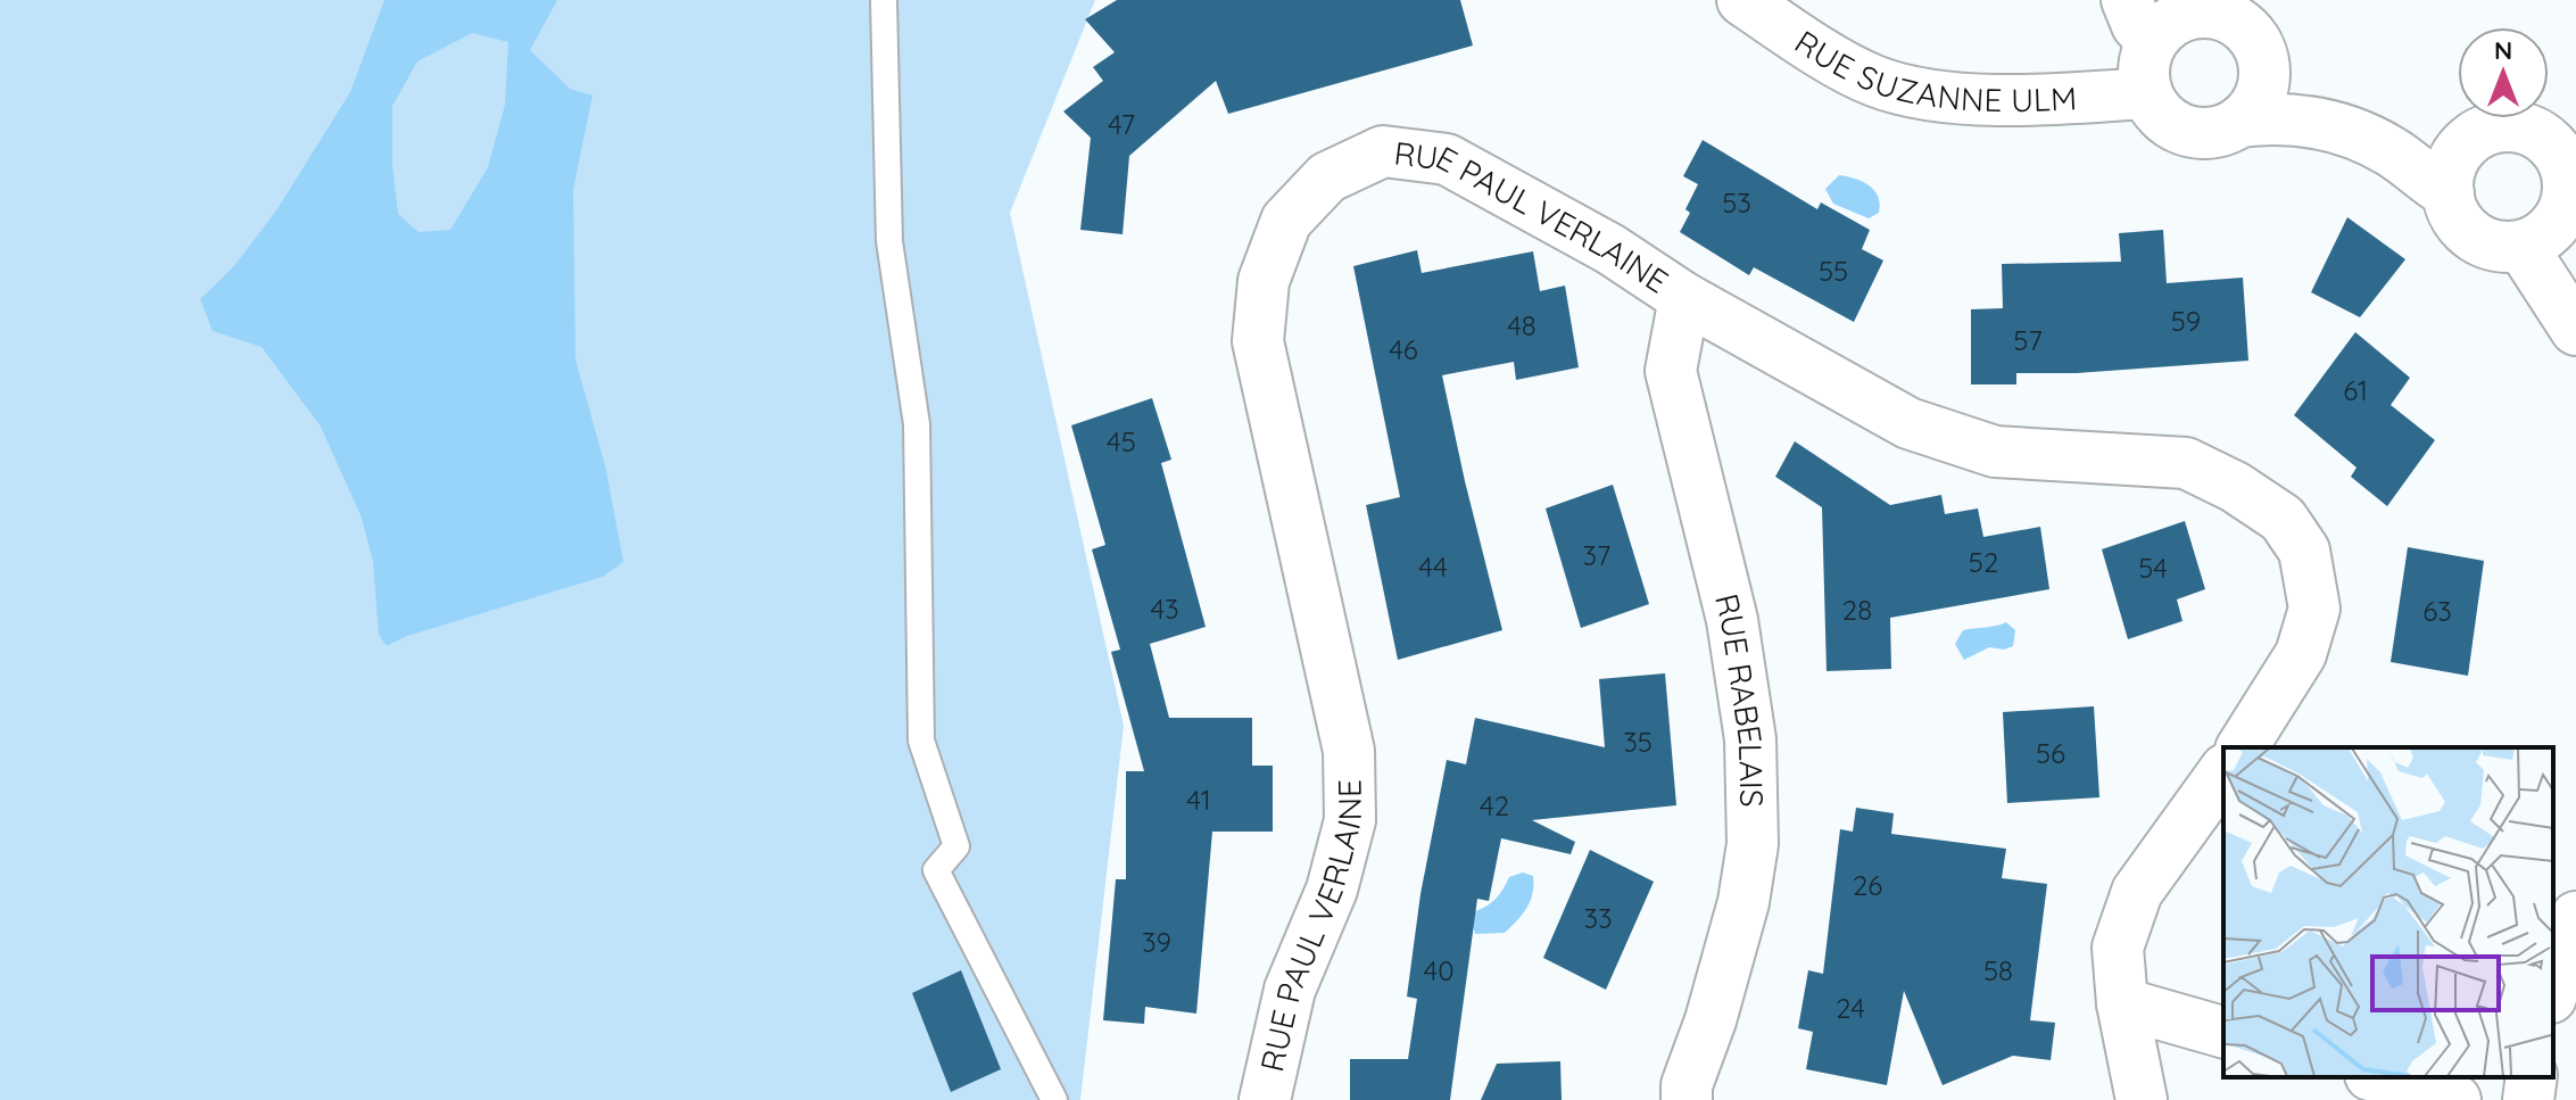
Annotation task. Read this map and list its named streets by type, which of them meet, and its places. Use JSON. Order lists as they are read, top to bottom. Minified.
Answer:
{"streets":{"street":["RUE SUZANNE ULM","RUE PAUL VERLAINE","RUE RABELAIS"]},"crossings":[["RUE PAUL VERLAINE","RUE RABELAIS"]],"house_numbers":["47","53","55","59","48","57","46","61","45","37","52","44","54","43","28","63","35","56","41","42","26","33","39","40","58","24"],"north":"top"}
